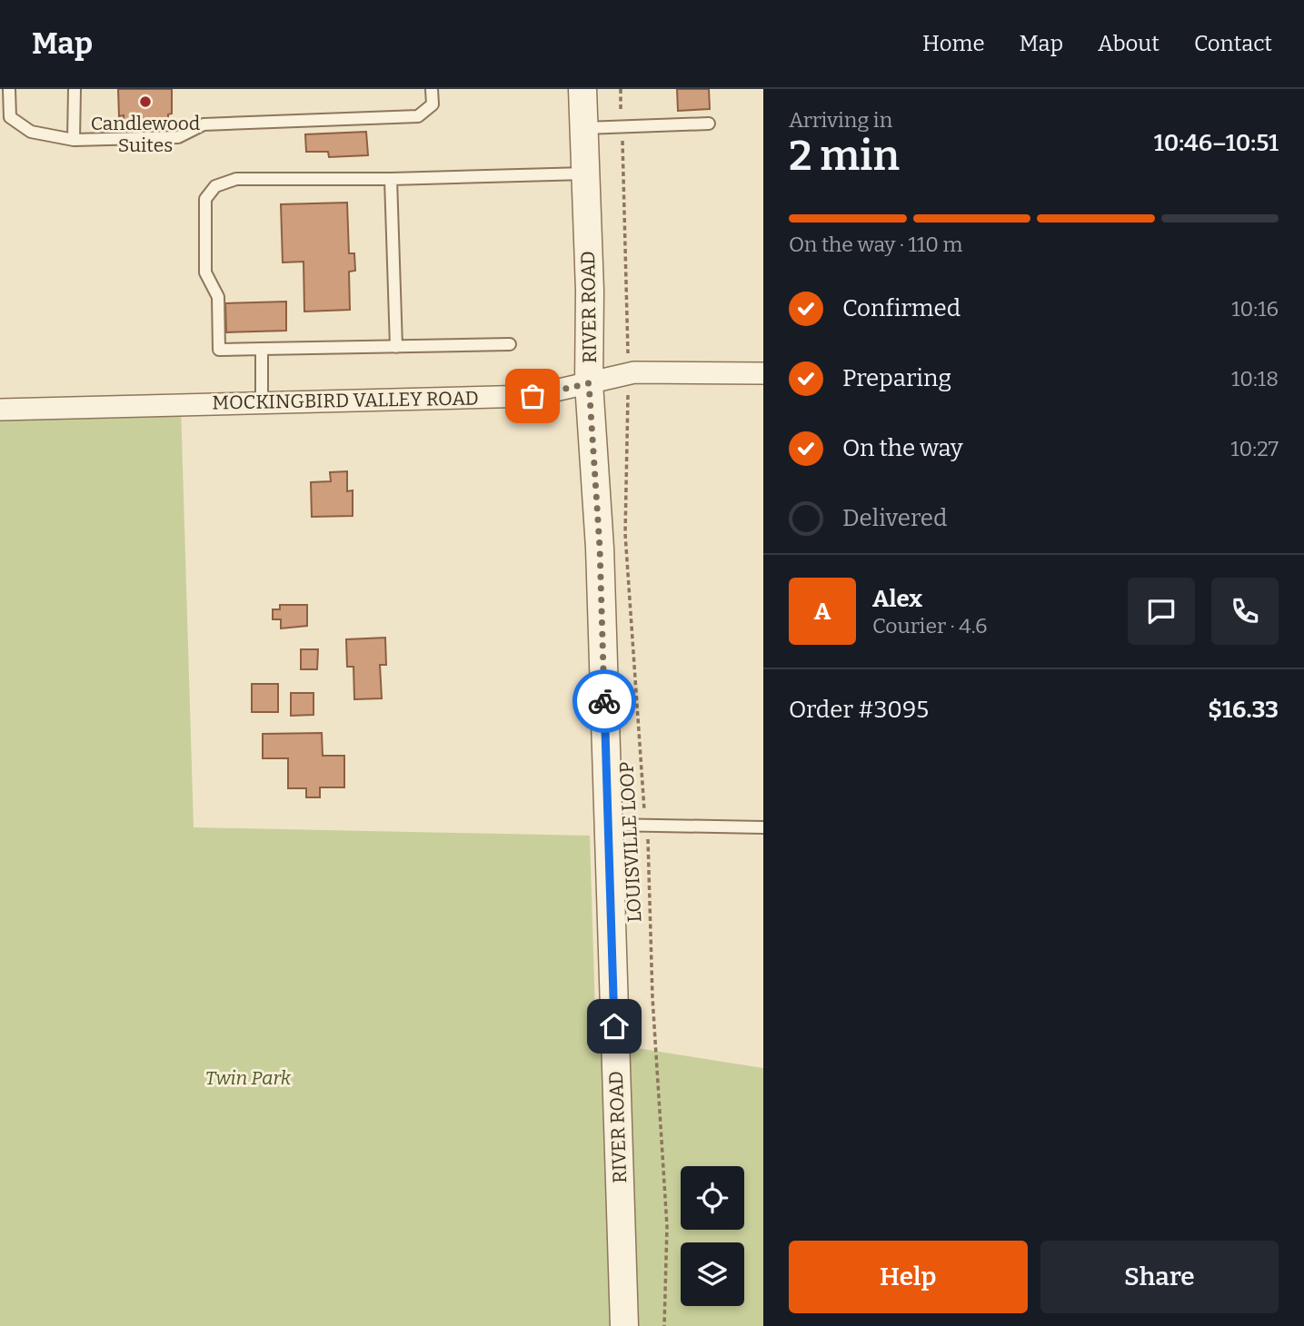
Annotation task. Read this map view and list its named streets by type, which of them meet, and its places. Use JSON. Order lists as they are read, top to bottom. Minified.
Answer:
{"streets":{"street":["RIVER ROAD","MOCKINGBIRD VALLEY ROAD"],"path":["LOUISVILLE LOOP"]},"crossings":[["RIVER ROAD","MOCKINGBIRD VALLEY ROAD"],["MOCKINGBIRD VALLEY ROAD","LOUISVILLE LOOP"]],"parks":["Twin Park"],"places":["Candlewood Suites"],"page":{"header":"Map","nav":["Home","Map","About","Contact"],"heading":["2 min","Arriving in","10:46–10:51"],"panel":["Alex","Courier · 4.6","Order #3095","$16.33"],"bar":"On the way · 110 m","list":[["Confirmed","10:16"],["Preparing","10:18"],["On the way","10:27"],"Delivered"],"round":"A","buttons":["Help","Share"]}}
